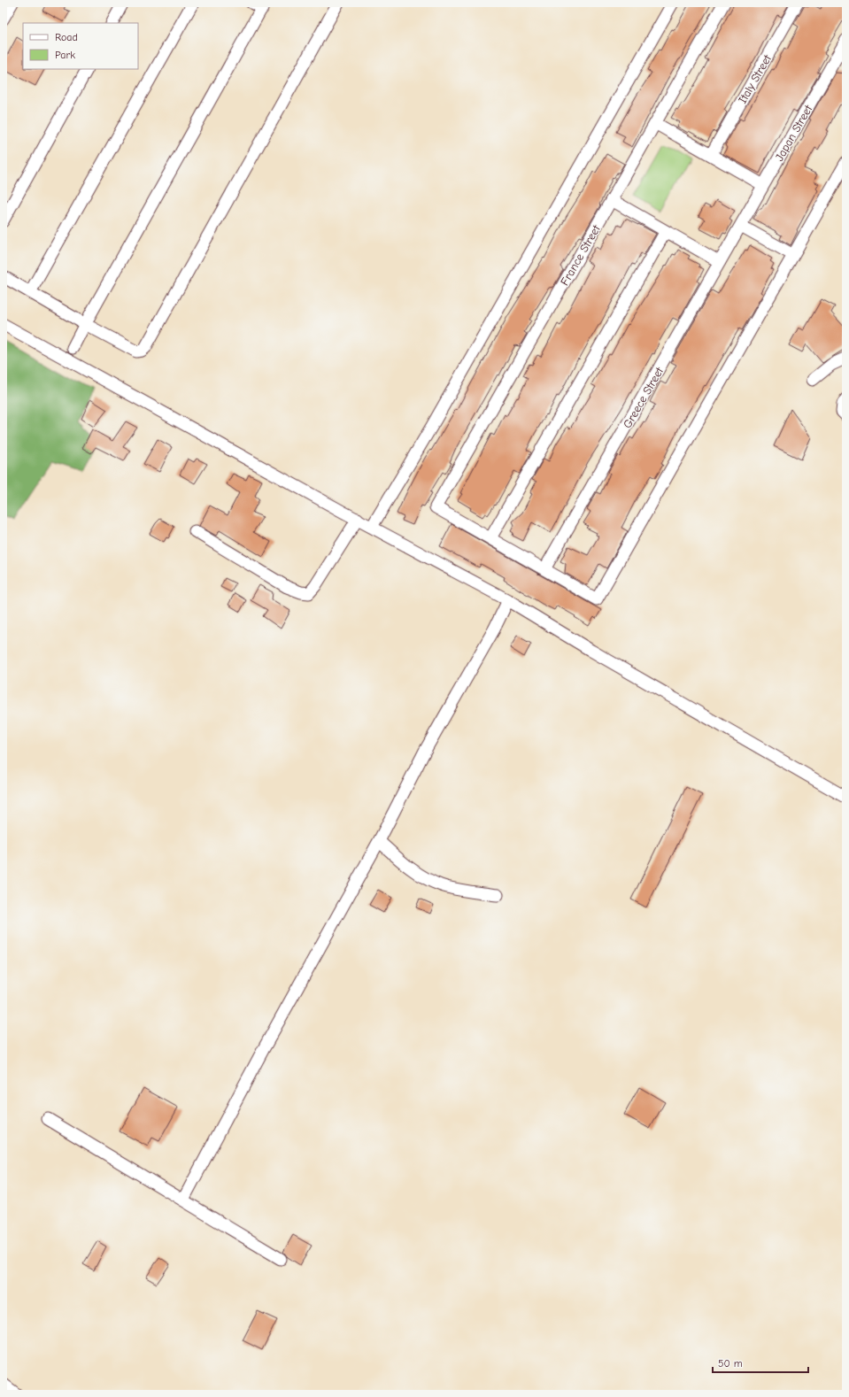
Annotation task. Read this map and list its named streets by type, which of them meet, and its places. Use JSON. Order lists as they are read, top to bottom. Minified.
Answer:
{"streets":{"street":["Italy Street","Japan Street","France Street","Greece Street"]},"crossings":[["Japan Street","Greece Street"]],"legend":["Road","Park"],"scale_bar":"50 m"}
